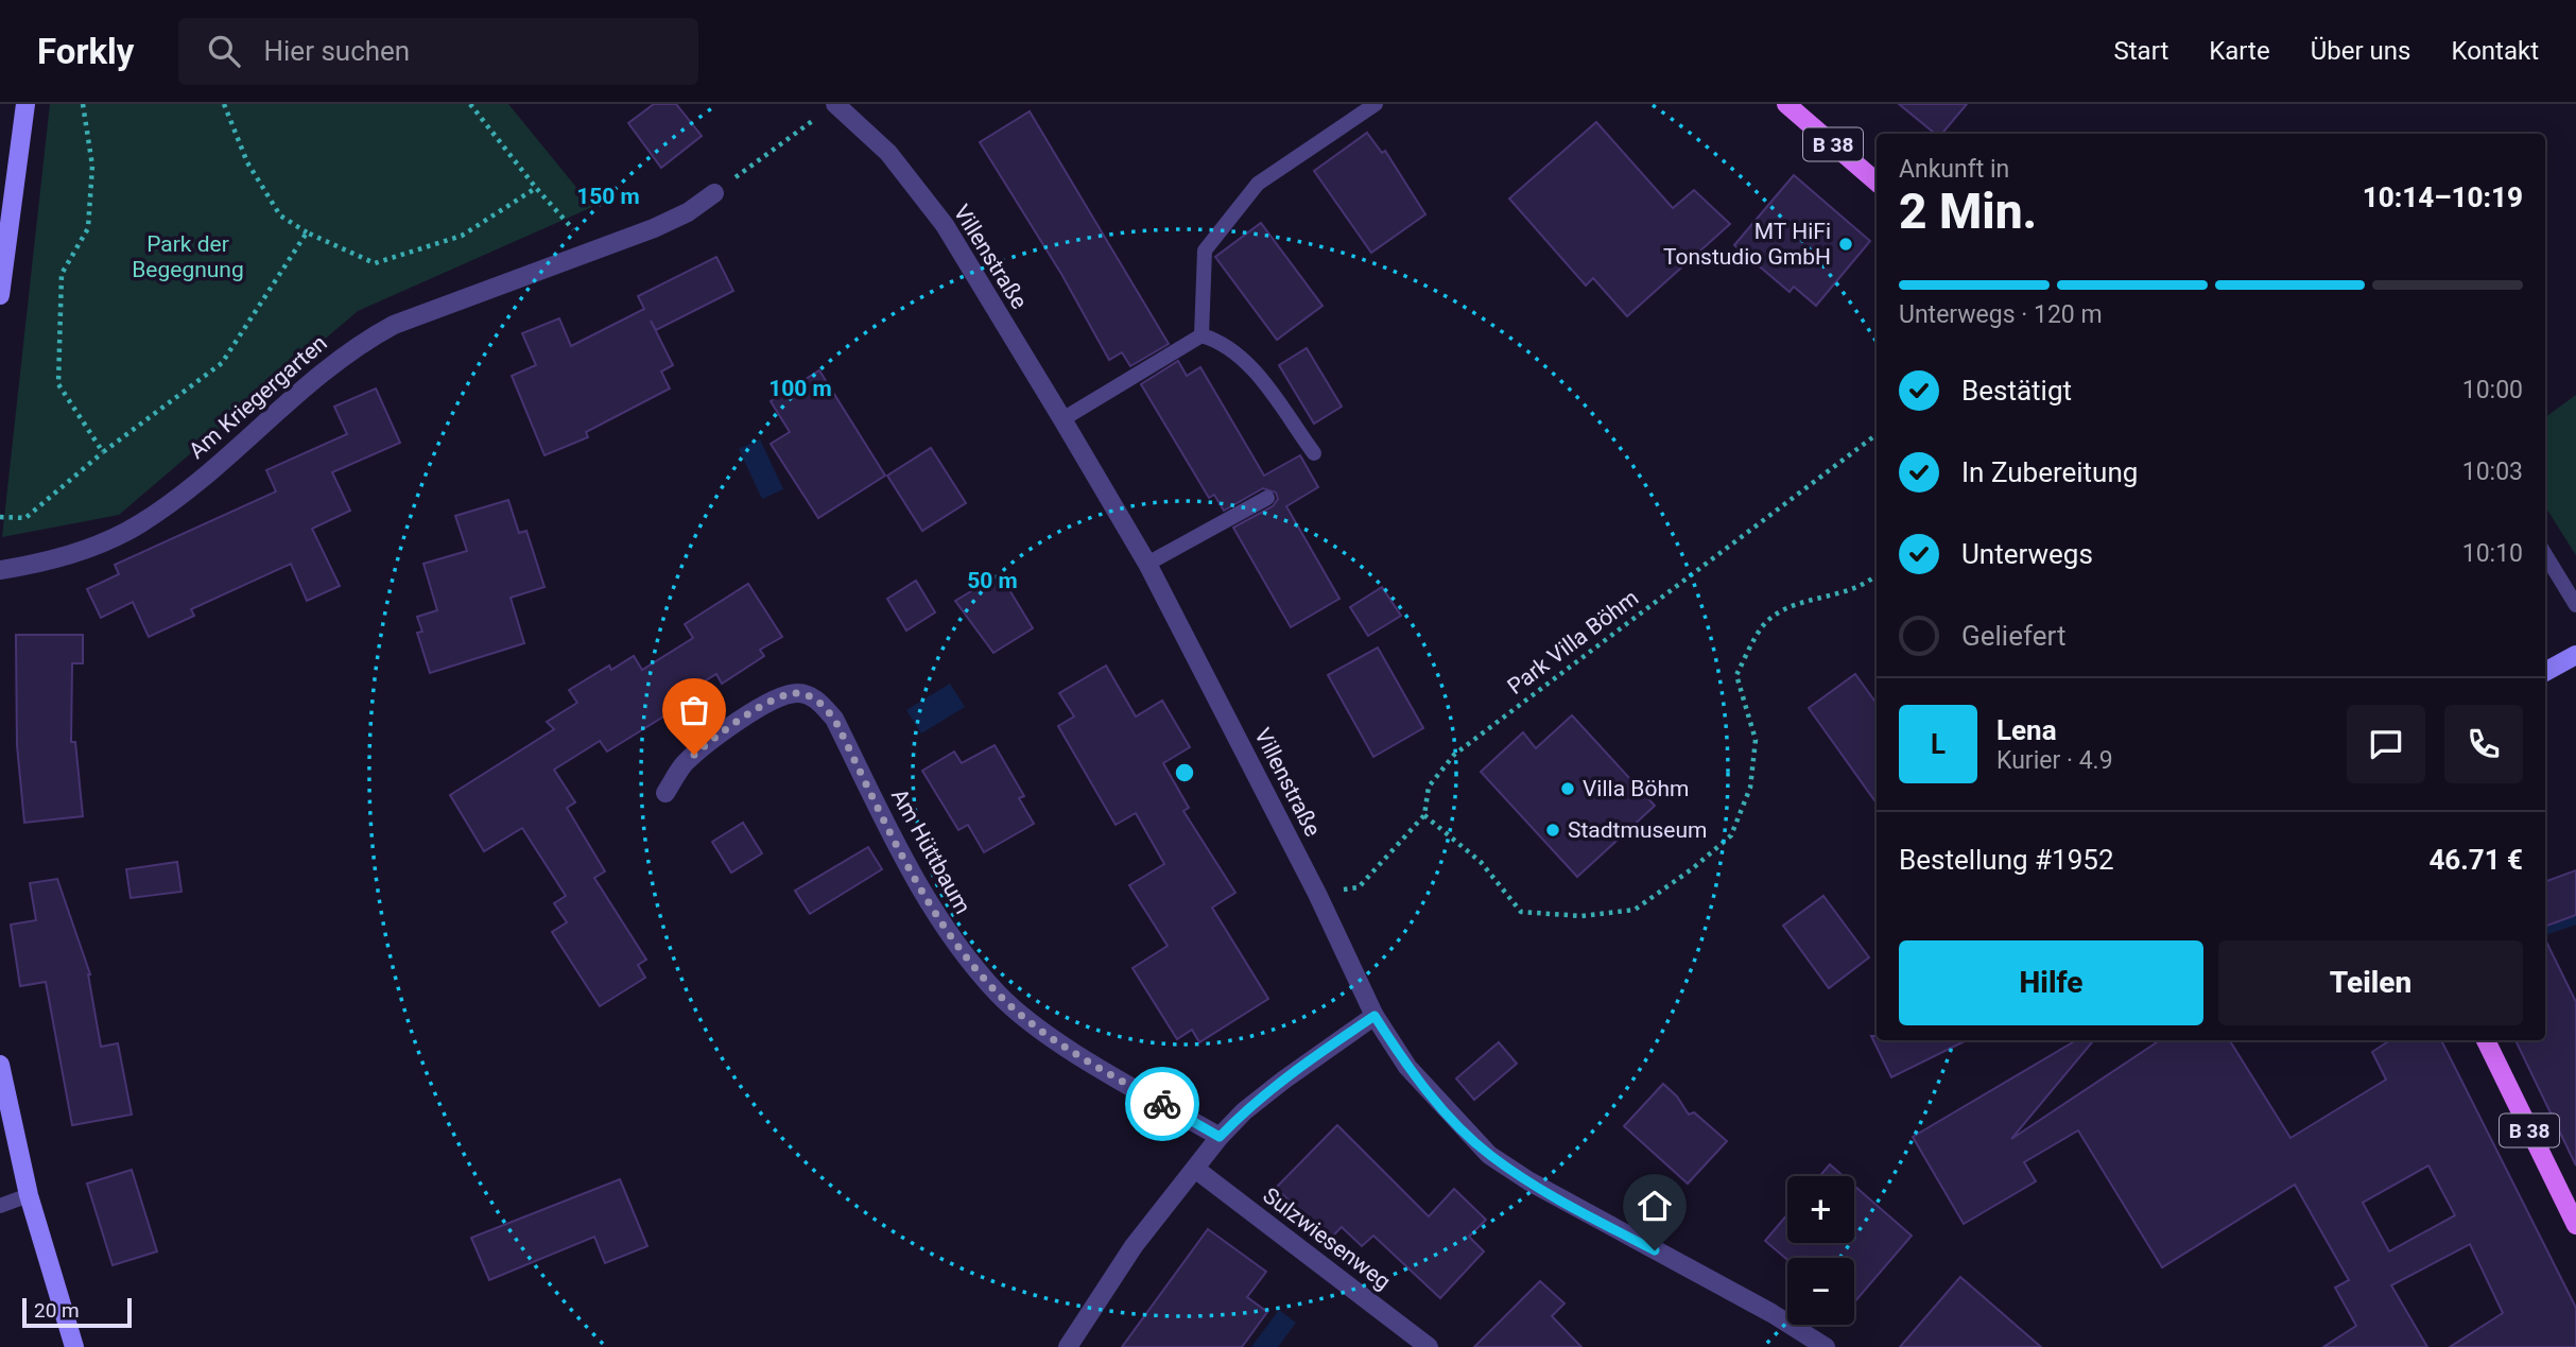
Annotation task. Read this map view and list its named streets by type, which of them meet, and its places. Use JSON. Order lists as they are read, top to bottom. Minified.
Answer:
{"streets":{"main road":["B 38"],"street":["Villenstraße","Am Kriegergarten","Am Hüttbaum","Sulzwiesenweg"],"path":["Park Villa Böhm"]},"crossings":[["Villenstraße","Park Villa Böhm"]],"parks":["Park der Begegnung"],"places":["MT HiFi Tonstudio GmbH","Villa Böhm","Stadtmuseum"],"scale_bar":"20 m","page":{"header":"Forkly","search":"Hier suchen","nav":["Start","Karte","Über uns","Kontakt"],"heading":["2 Min.","Ankunft in","10:14–10:19"],"panel":["Lena","Kurier · 4.9","Bestellung #1952","46.71 €"],"bar":"Unterwegs · 120 m","list":[["Bestätigt","10:00"],["In Zubereitung","10:03"],["Unterwegs","10:10"],"Geliefert"],"round":"L","buttons":["Hilfe","Teilen"],"map_buttons":["+","−"],"scale":"20 m"},"rings":["150 m","100 m","50 m"]}
